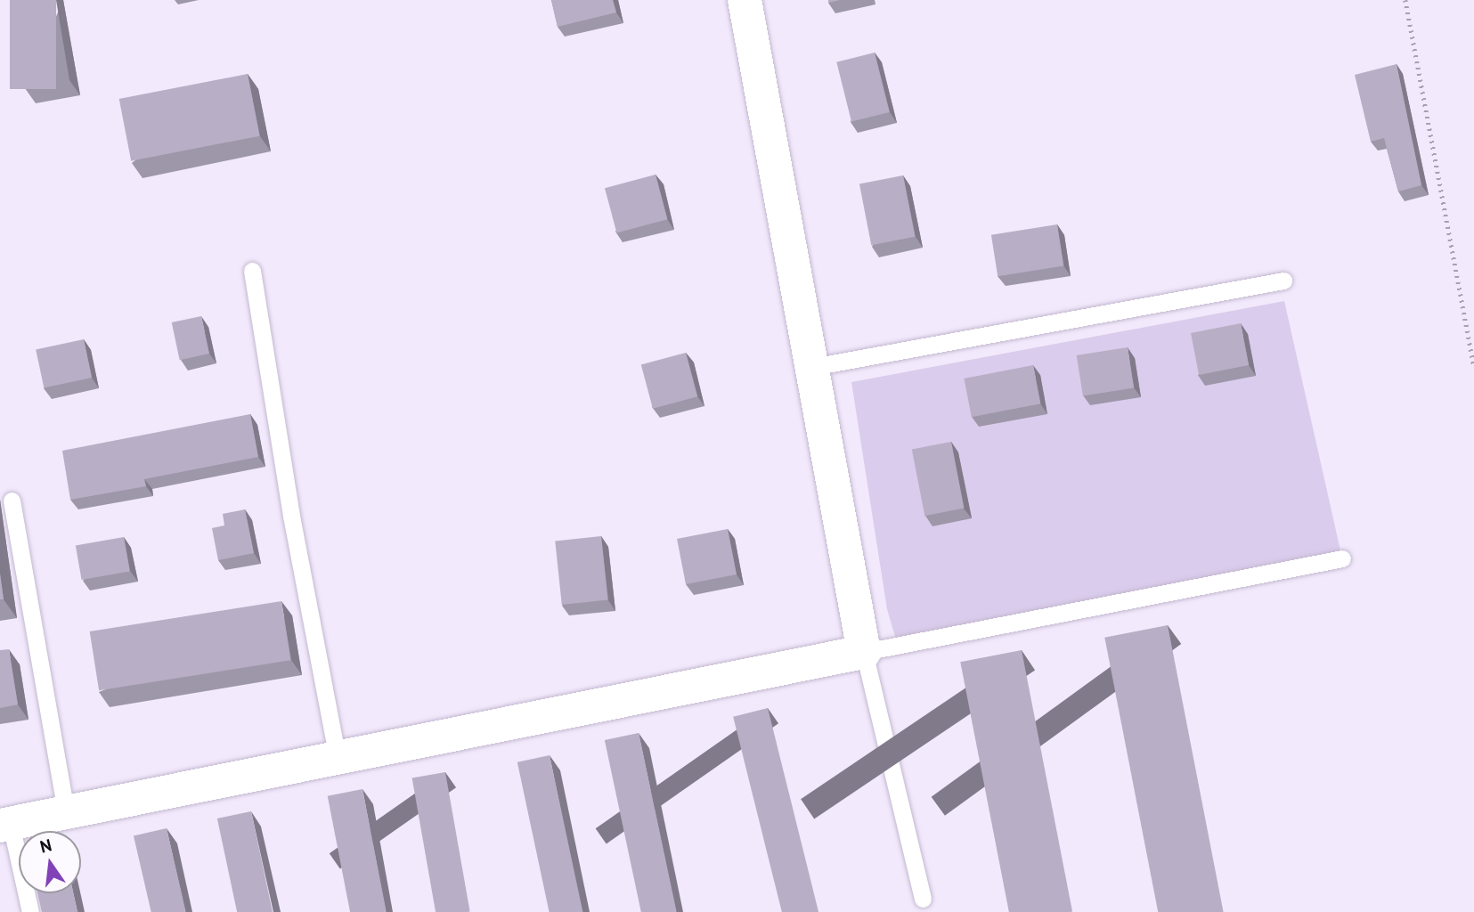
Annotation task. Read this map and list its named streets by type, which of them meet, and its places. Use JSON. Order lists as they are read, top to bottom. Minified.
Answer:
{"north":"top"}
